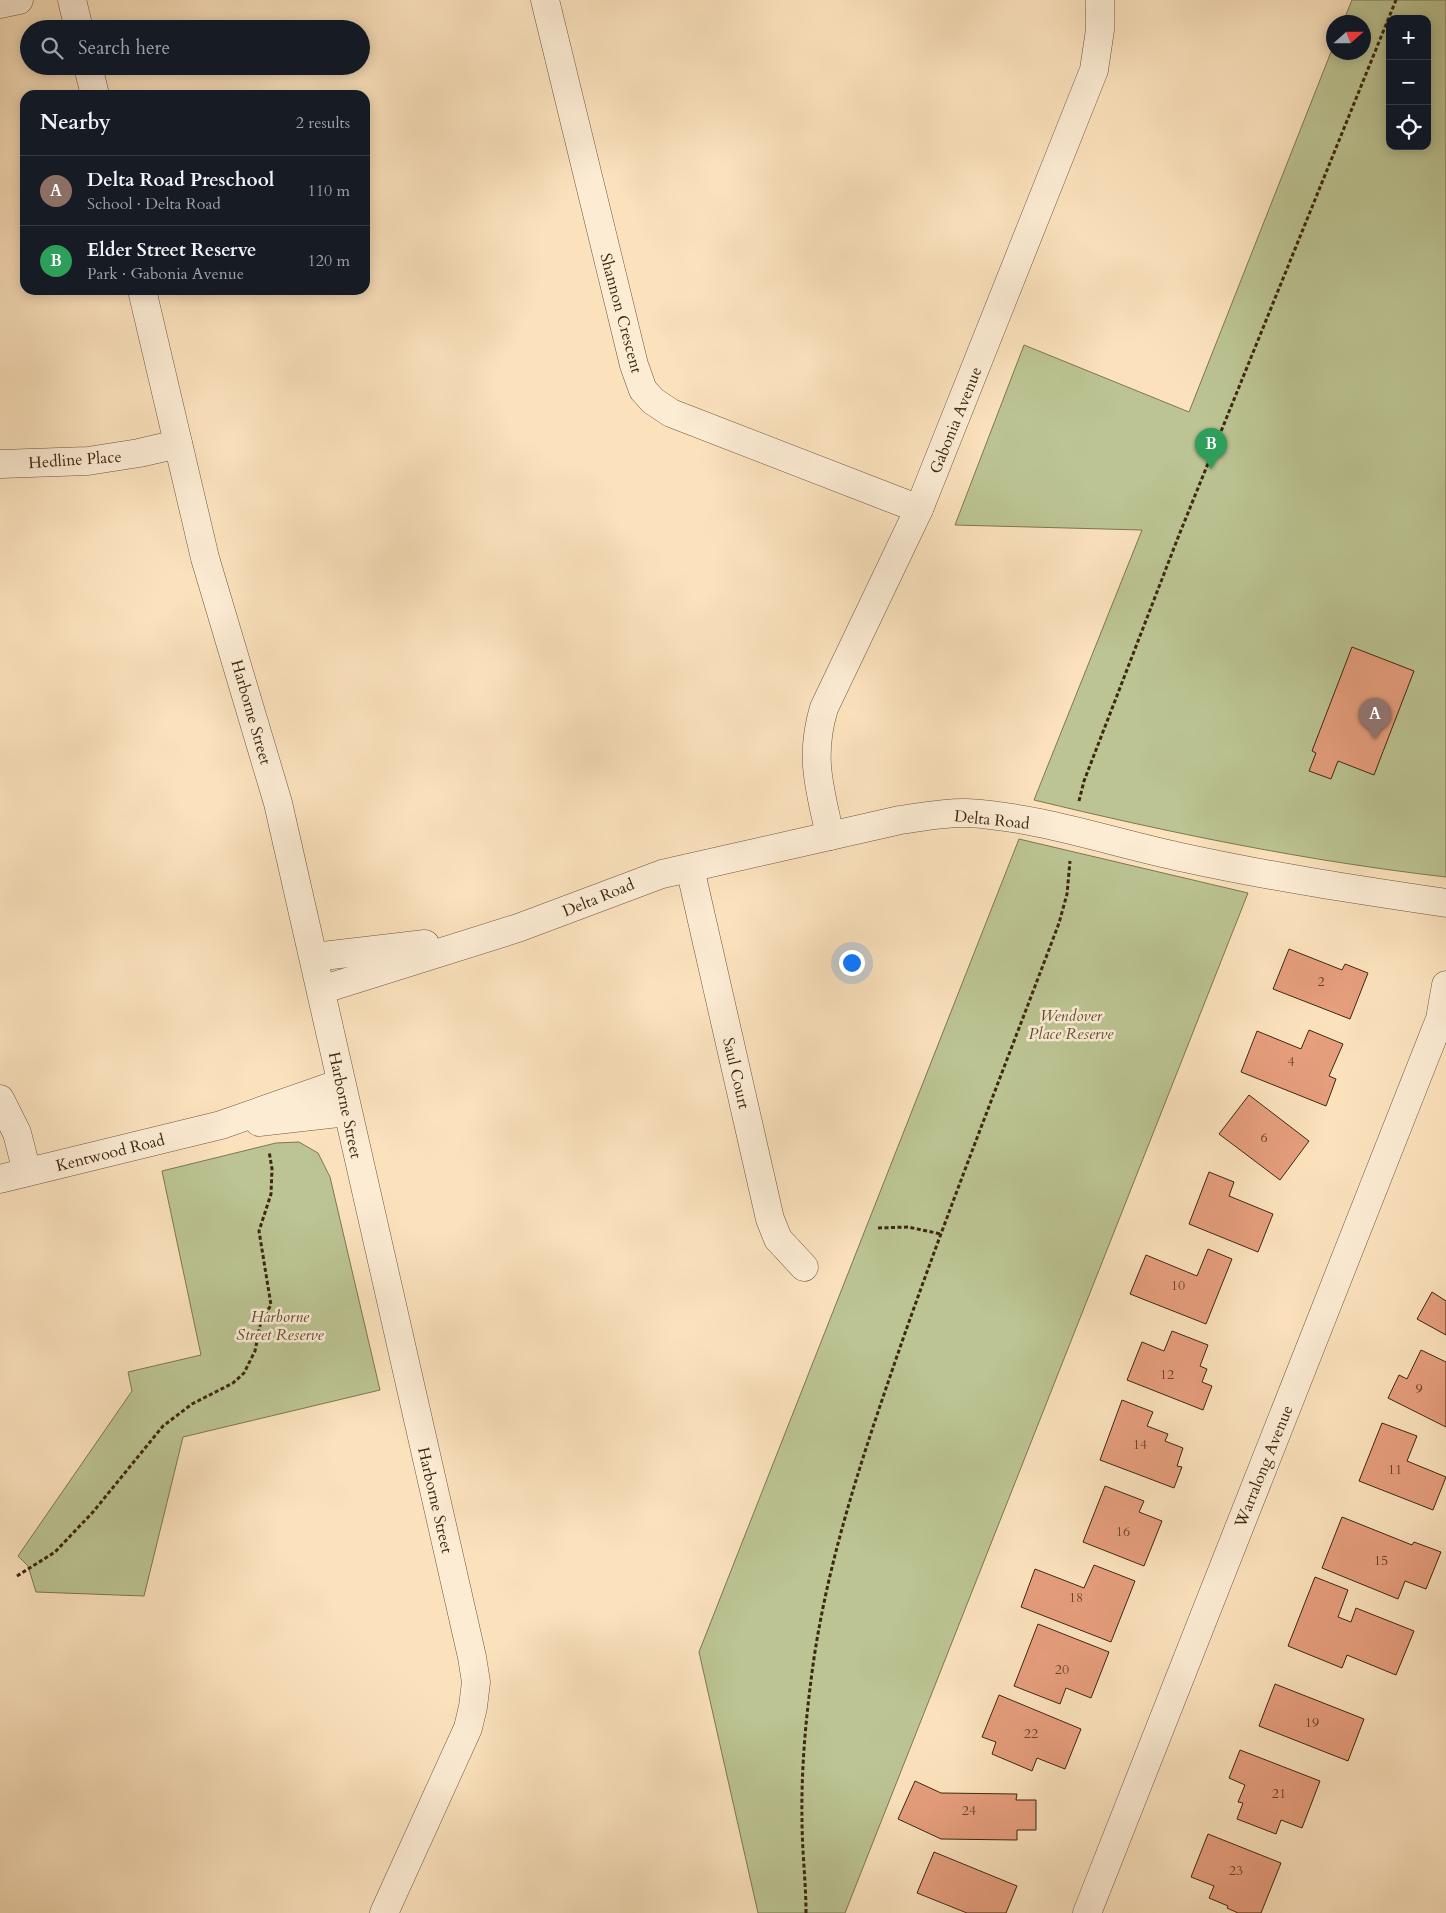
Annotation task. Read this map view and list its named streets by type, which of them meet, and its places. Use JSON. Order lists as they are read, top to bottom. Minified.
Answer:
{"streets":{"street":["Shannon Crescent","Gabonia Avenue","Hedline Place","Harborne Street","Delta Road","Saul Court","Kentwood Road","Warralong Avenue"]},"crossings":[["Shannon Crescent","Gabonia Avenue"],["Gabonia Avenue","Delta Road"],["Hedline Place","Harborne Street"],["Harborne Street","Delta Road"],["Harborne Street","Kentwood Road"],["Delta Road","Saul Court"]],"parks":["Wendover Place Reserve","Harborne Street Reserve"],"house_numbers":["2","4","6","10","12","9","14","11","16","15","18","20","19","22","21","24","23"],"north":"right","page":{"map_buttons":["+","−"],"search":"Search here","heading":["Nearby","2 results"],"list":[{"mark":"A","name":"Delta Road Preschool","note":"School · Delta Road","value":"110 m"},{"mark":"B","name":"Elder Street Reserve","note":"Park · Gabonia Avenue","value":"120 m"}],"pins":["B","A"]}}
